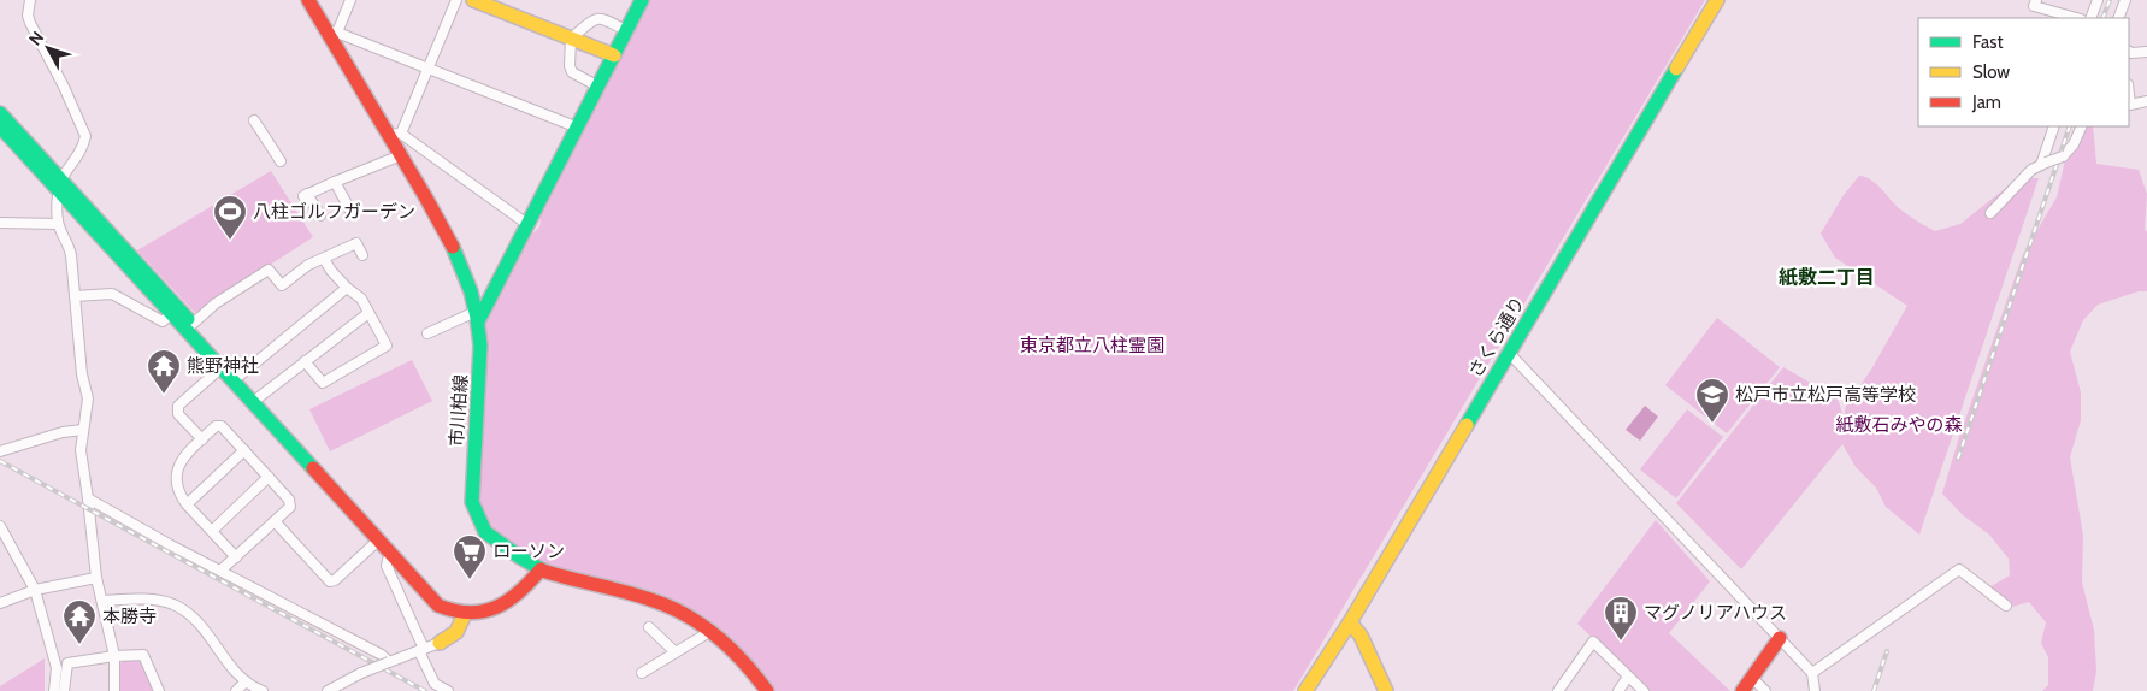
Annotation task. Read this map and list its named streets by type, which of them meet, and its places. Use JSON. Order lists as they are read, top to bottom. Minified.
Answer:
{"streets":{"street":["さくら通り","市川柏線"]},"districts":["紙敷二丁目"],"parks":["東京都立八柱霊園","紙敷石みやの森"],"places":{"sports":["八柱ゴルフガーデン"],"temple":["熊野神社","本勝寺"],"school or university":["松戸市立松戸高等学校"],"supermarket":["ローソン"],"building":["マグノリアハウス"]},"legend":["Fast","Slow","Jam"],"north":"top left"}
